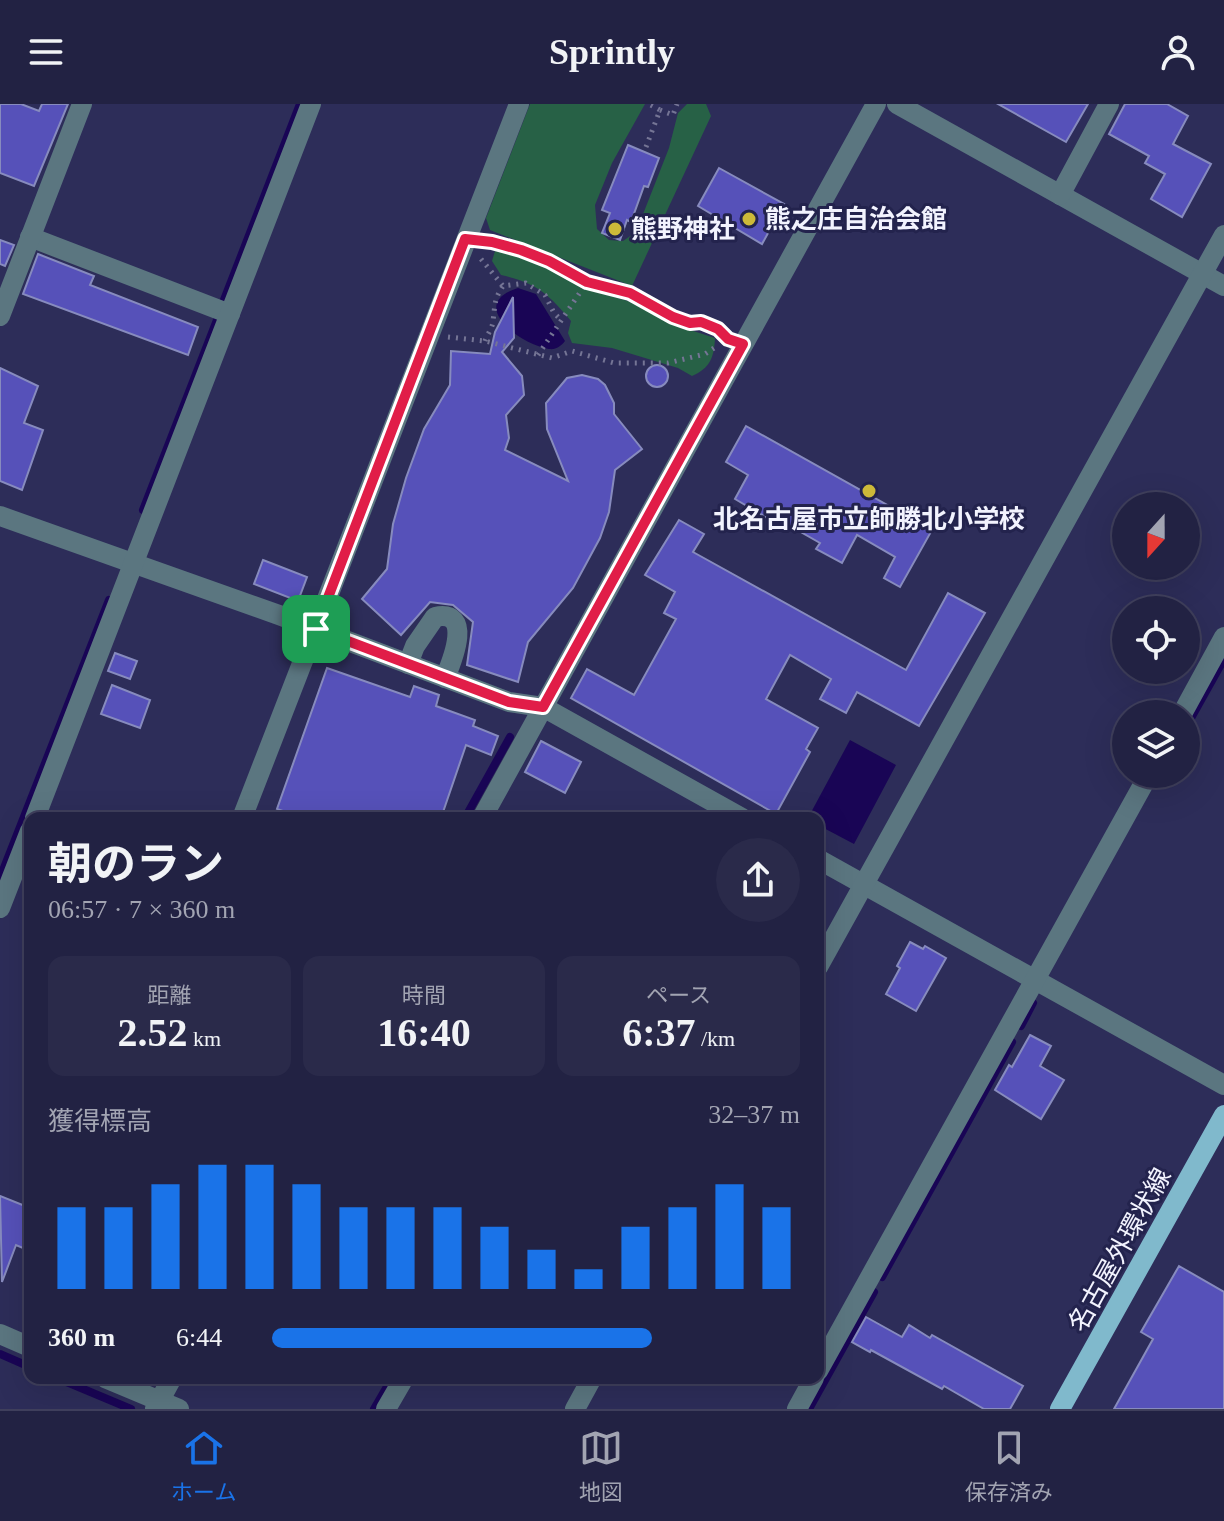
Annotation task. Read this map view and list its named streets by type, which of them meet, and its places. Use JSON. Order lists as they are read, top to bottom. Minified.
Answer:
{"streets":{"main road":["名古屋外環状線"]},"places":["熊之庄自治会館","熊野神社","北名古屋市立師勝北小学校"],"north":"bottom","page":{"header":"Sprintly","heading":["朝のラン","06:57 · 7 × 360 m"],"stats":[["距離","2.52 km"],["時間","16:40"],["ペース","6:37 /km"]],"chart":["獲得標高","32–37 m"],"list":[{"name":"360 m","note":"6:44"}],"tabs":["ホーム","地図","保存済み"]}}
